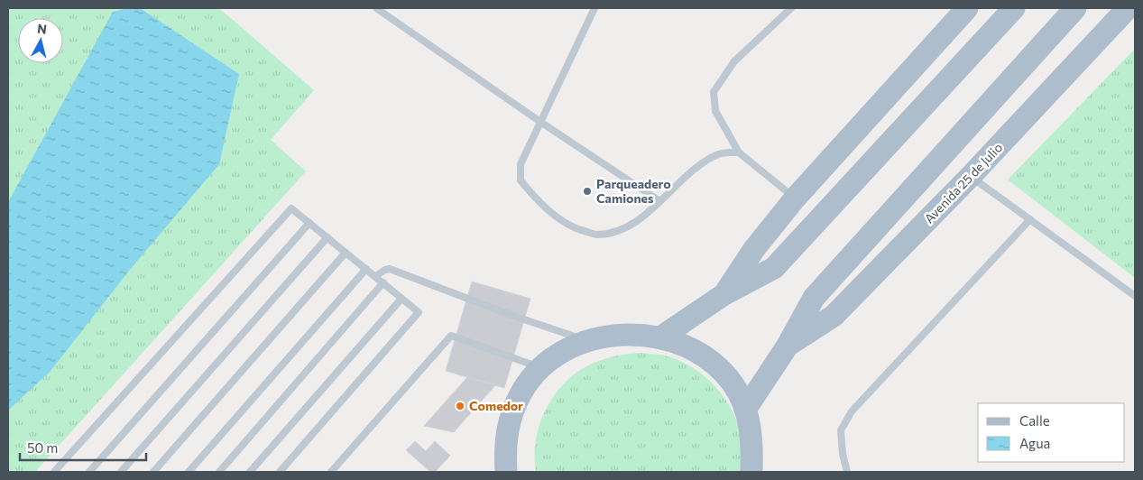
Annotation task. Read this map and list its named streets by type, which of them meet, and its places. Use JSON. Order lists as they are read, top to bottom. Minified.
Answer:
{"streets":{"main road":["Avenida 25 de Julio"]},"places":["Parqueadero Camiones","Comedor"],"legend":["Calle","Agua"],"scale_bar":"50 m","north":"top"}
